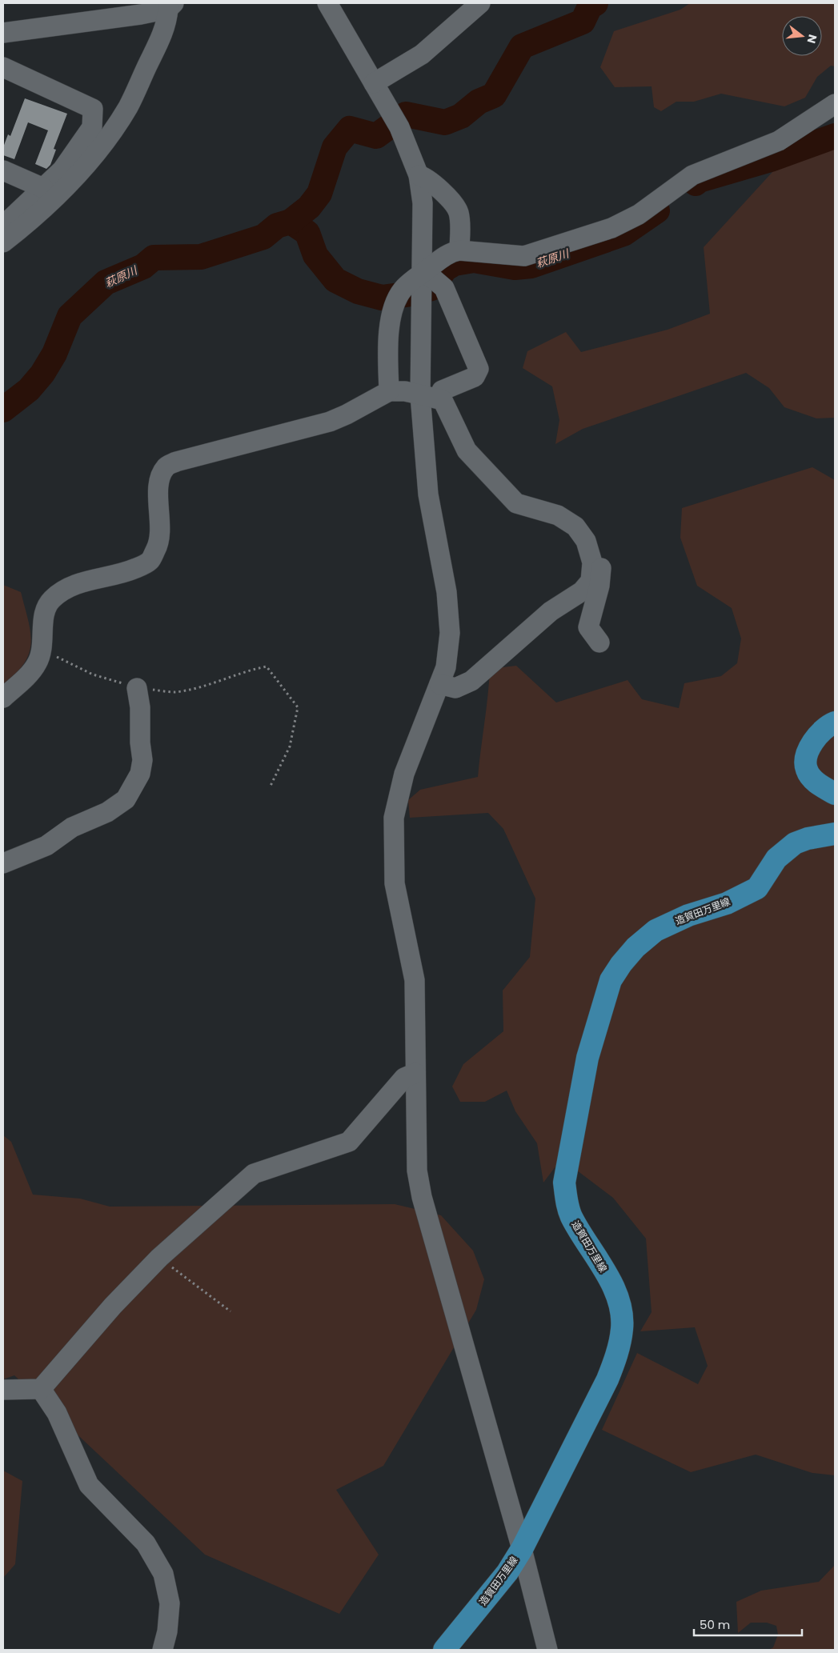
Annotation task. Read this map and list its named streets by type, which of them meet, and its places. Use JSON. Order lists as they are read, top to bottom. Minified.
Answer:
{"streets":{"main road":["造賀田万里線"]},"water":["萩原川"],"scale_bar":"50 m","north":"right"}
